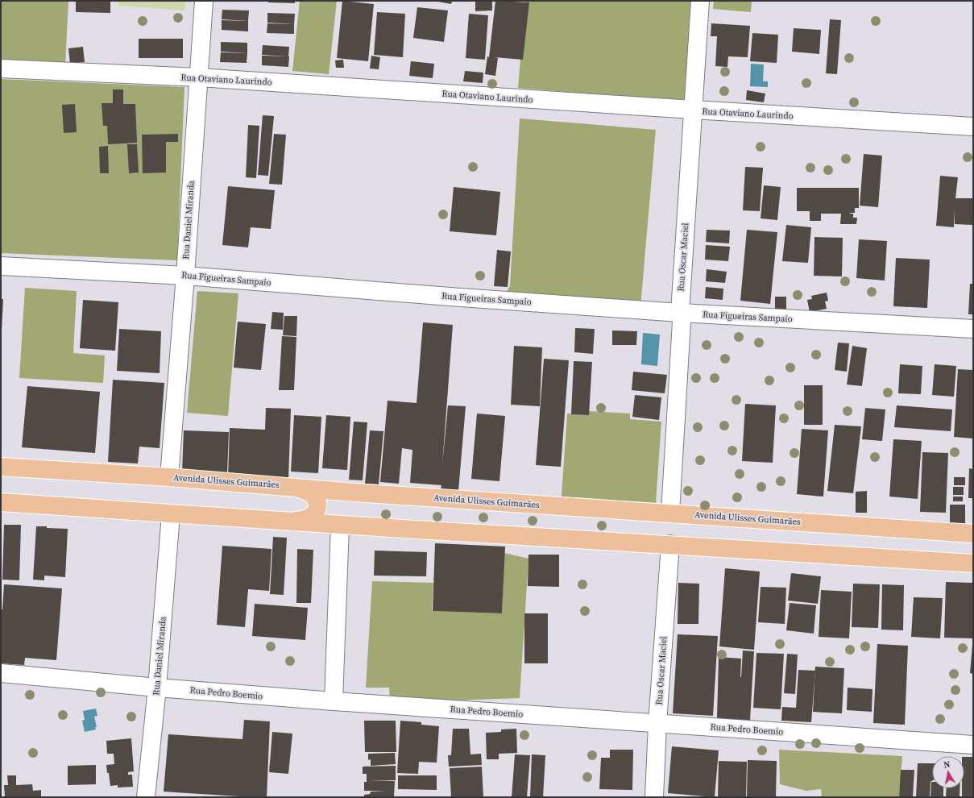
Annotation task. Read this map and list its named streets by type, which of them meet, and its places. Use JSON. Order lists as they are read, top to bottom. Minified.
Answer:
{"streets":{"main road":["Avenida Ulisses Guimarães"],"street":["Rua Otaviano Laurindo","Rua Daniel Miranda","Rua Oscar Maciel","Rua Figueiras Sampaio","Rua Pedro Boemio"]},"crossings":[["Rua Otaviano Laurindo","Rua Daniel Miranda"],["Rua Otaviano Laurindo","Rua Oscar Maciel"],["Rua Daniel Miranda","Rua Figueiras Sampaio"],["Rua Daniel Miranda","Avenida Ulisses Guimarães"],["Rua Daniel Miranda","Rua Pedro Boemio"],["Rua Oscar Maciel","Rua Figueiras Sampaio"],["Rua Oscar Maciel","Avenida Ulisses Guimarães"],["Rua Oscar Maciel","Rua Pedro Boemio"]],"north":"top"}
